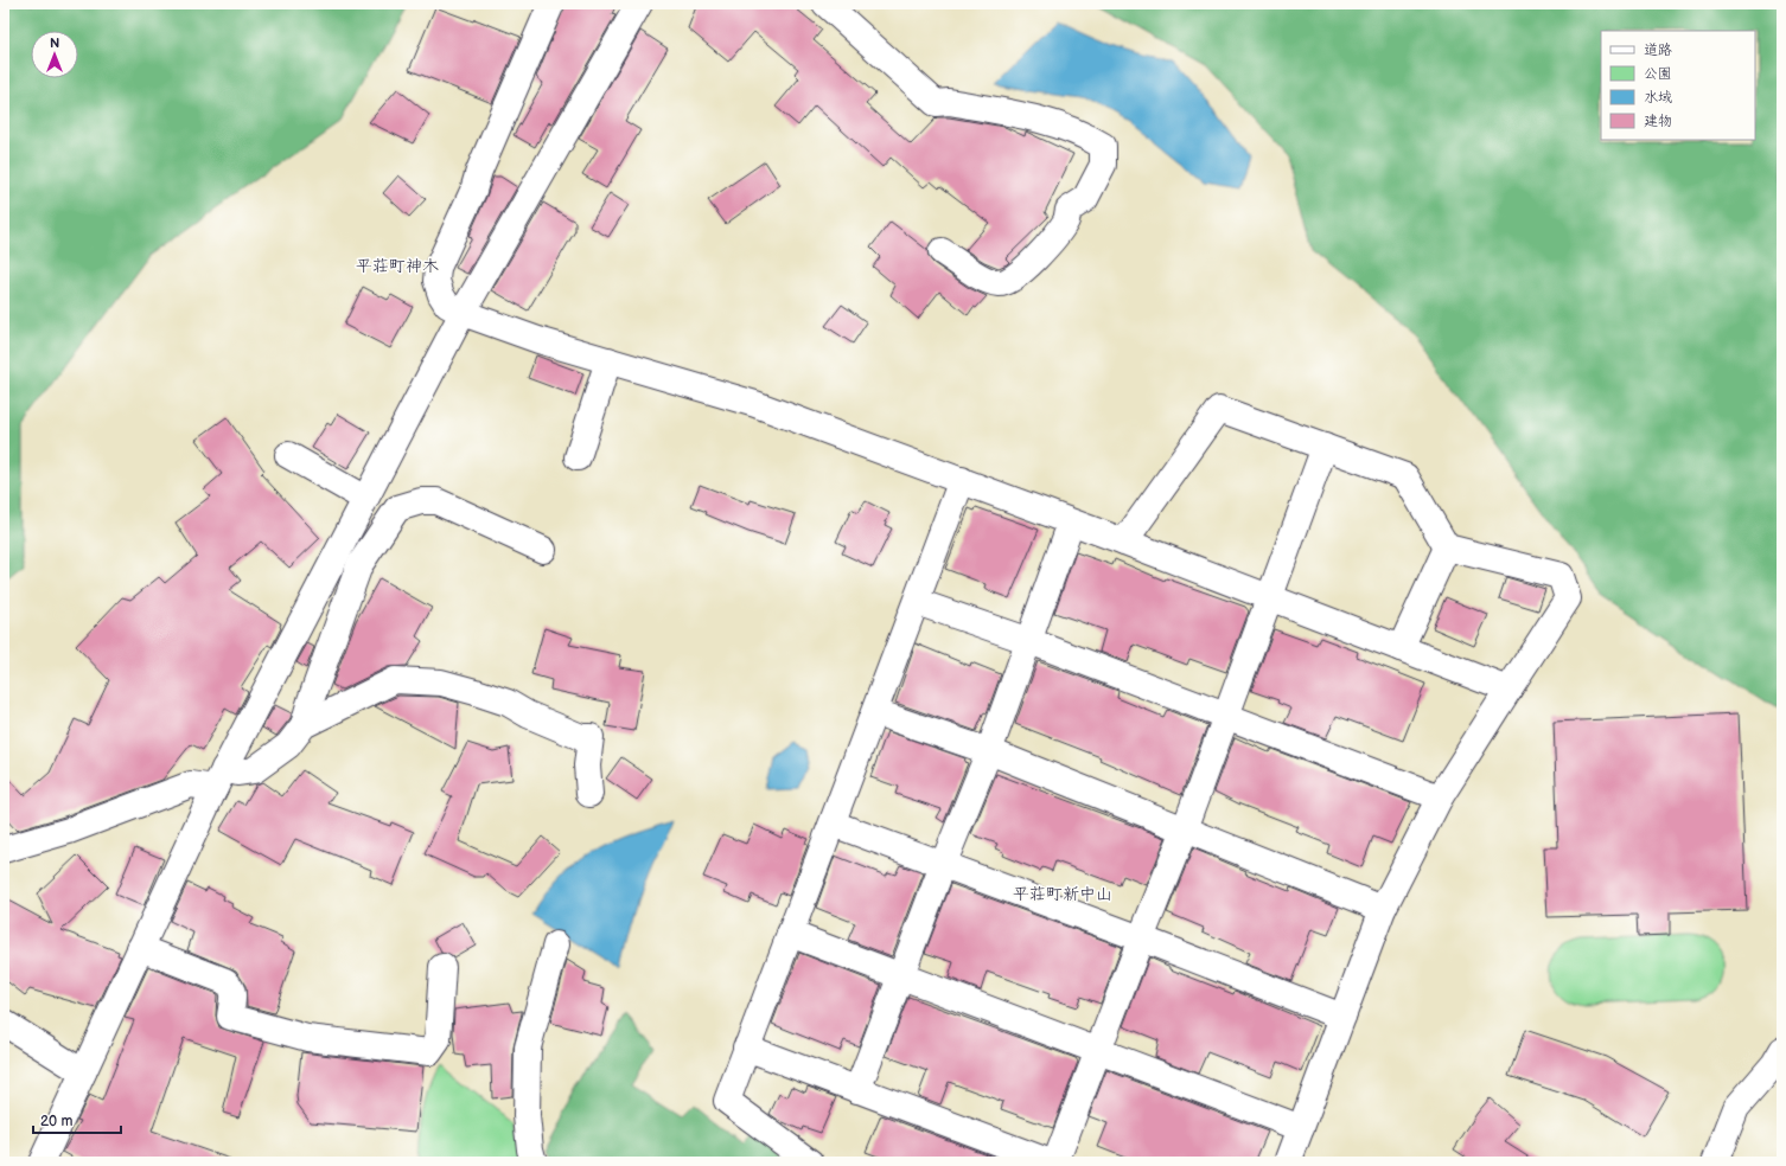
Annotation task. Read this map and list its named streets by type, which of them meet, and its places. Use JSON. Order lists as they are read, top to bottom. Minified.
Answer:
{"districts":["平荘町神木","平荘町新中山"],"legend":["道路","公園","水域","建物"],"scale_bar":"20 m","north":"top"}
